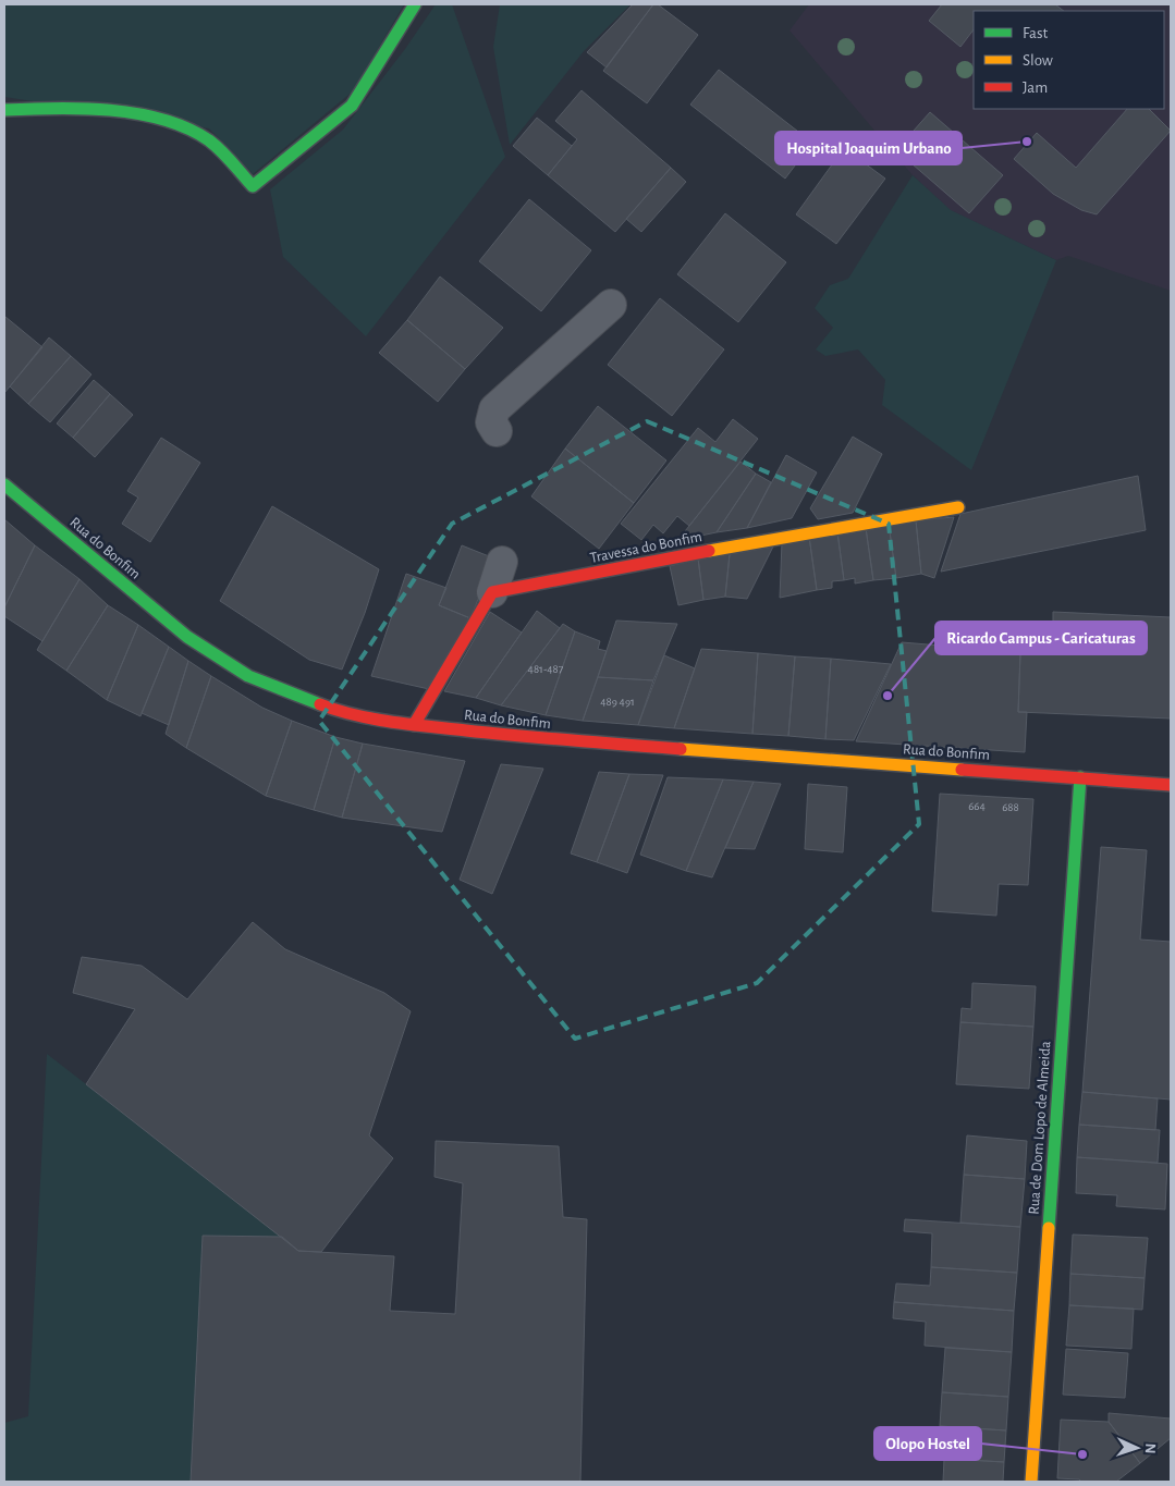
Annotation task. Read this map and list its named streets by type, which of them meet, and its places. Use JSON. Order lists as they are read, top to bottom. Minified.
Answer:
{"streets":{"street":["Travessa do Bonfim","Rua do Bonfim","Rua de Dom Lopo de Almeida"]},"crossings":[["Rua do Bonfim","Rua de Dom Lopo de Almeida"]],"places":["Hospital Joaquim Urbano","Ricardo Campus - Caricaturas","Olopo Hostel"],"house_numbers":["481-487","489 491","664","688"],"legend":["Fast","Slow","Jam"],"north":"right"}
